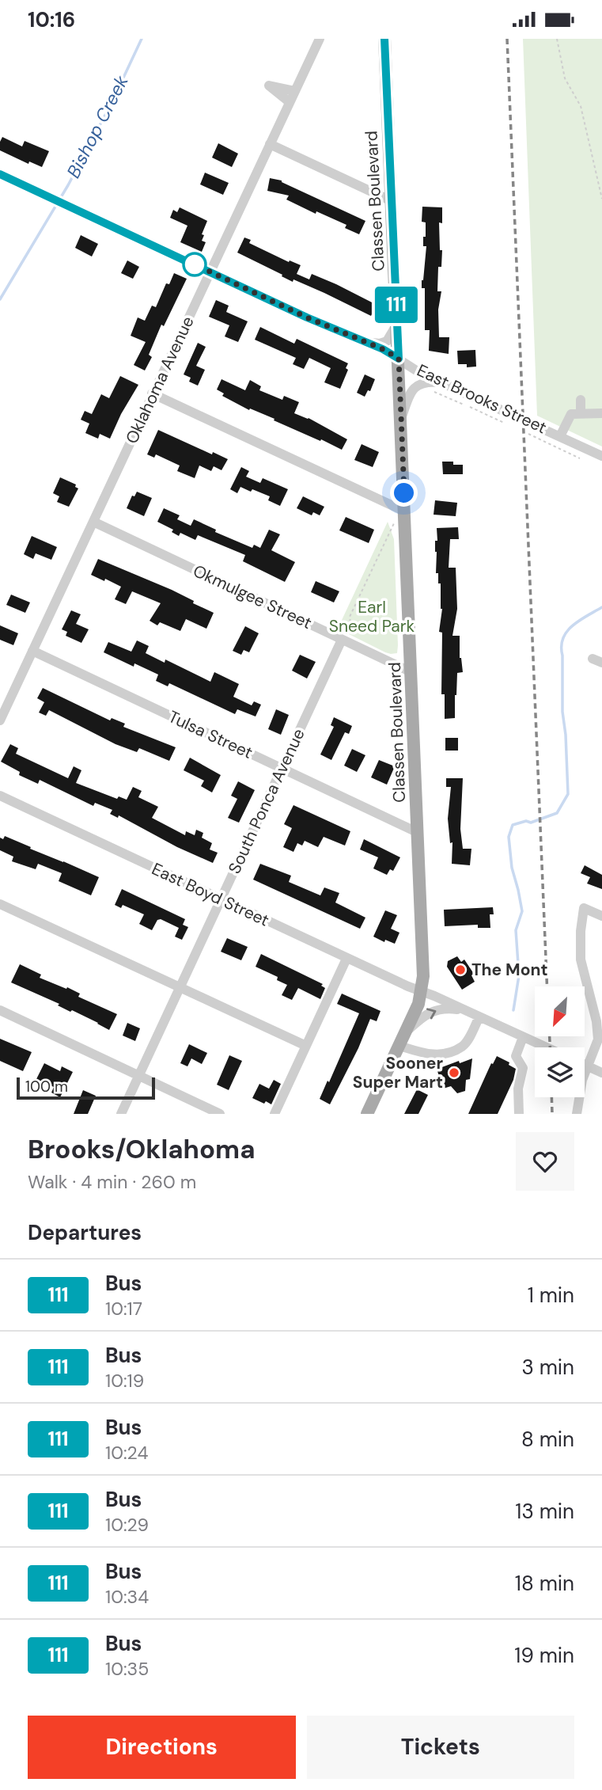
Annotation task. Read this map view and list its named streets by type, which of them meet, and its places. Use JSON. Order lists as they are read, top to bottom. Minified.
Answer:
{"streets":{"main road":["Classen Boulevard"],"street":["Oklahoma Avenue","East Brooks Street","Okmulgee Street","Tulsa Street","South Ponca Avenue","East Boyd Street"]},"crossings":[["Classen Boulevard","East Brooks Street"],["Classen Boulevard","Okmulgee Street"],["Classen Boulevard","Tulsa Street"],["Classen Boulevard","East Boyd Street"],["Oklahoma Avenue","East Brooks Street"],["Oklahoma Avenue","Okmulgee Street"],["Oklahoma Avenue","Tulsa Street"],["Okmulgee Street","South Ponca Avenue"],["Tulsa Street","South Ponca Avenue"],["South Ponca Avenue","East Boyd Street"]],"water":["Bishop Creek"],"parks":["Earl Sneed Park"],"places":["The Mont","Sooner Super Mart"],"lines":["bus line 111"],"scale_bar":"100 m","north":"bottom left","page":{"status":"10:16","on_map":"111","scale":"100 m","heading":[["Brooks/Oklahoma","Walk · 4 min · 260 m"],"Departures"],"list":[{"mark":"111","name":"Bus","note":"10:17","value":"1 min"},{"mark":"111","name":"Bus","note":"10:19","value":"3 min"},{"mark":"111","name":"Bus","note":"10:24","value":"8 min"},{"mark":"111","name":"Bus","note":"10:29","value":"13 min"},{"mark":"111","name":"Bus","note":"10:34","value":"18 min"},{"mark":"111","name":"Bus","note":"10:35","value":"19 min"}],"buttons":["Directions","Tickets"]}}
